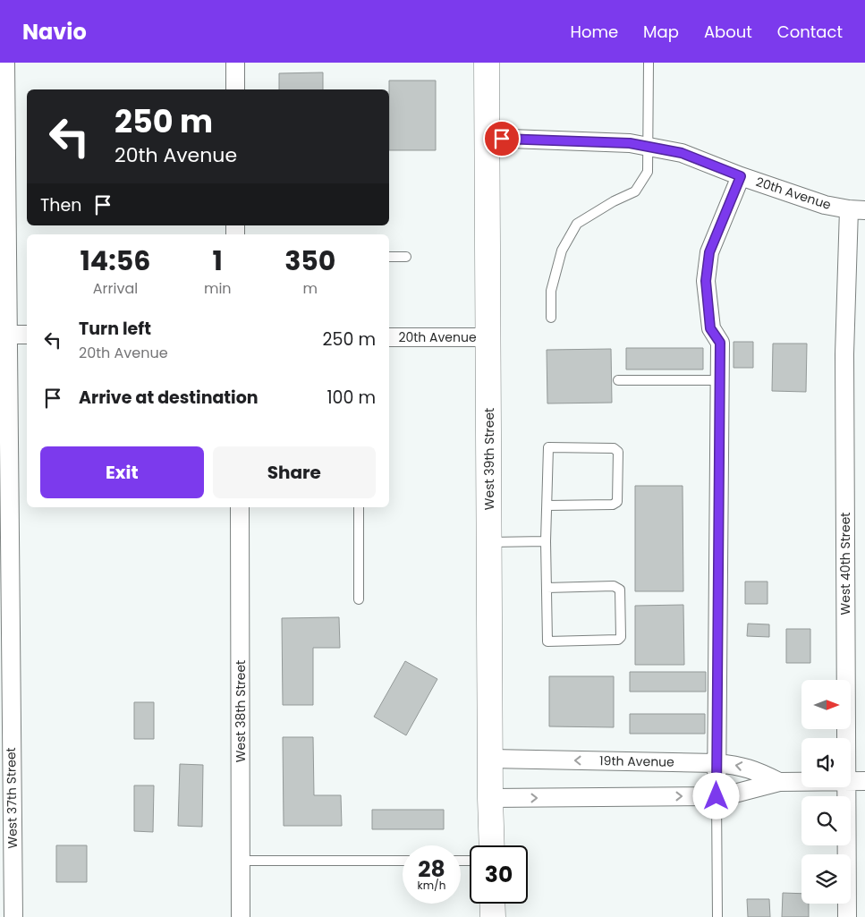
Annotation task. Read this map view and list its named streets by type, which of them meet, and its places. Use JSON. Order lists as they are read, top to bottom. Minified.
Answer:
{"streets":{"main road":["West 39th Street"],"street":["20th Avenue","West 40th Street","West 38th Street","19th Avenue","West 37th Street"]},"crossings":[["20th Avenue","West 39th Street"],["20th Avenue","West 40th Street"],["West 39th Street","19th Avenue"]],"north":"right","page":{"header":"Navio","nav":["Home","Map","About","Contact"],"turn":["250 m","20th Avenue"],"then":"Then","eta":["14:56","Arrival","1","min","350","m"],"list":[{"name":"Turn left","note":"20th Avenue","value":"250 m"},{"name":"Arrive at destination","value":"100 m"}],"buttons":["Exit","Share"],"speed":"28 km/h","limit":"30"}}
